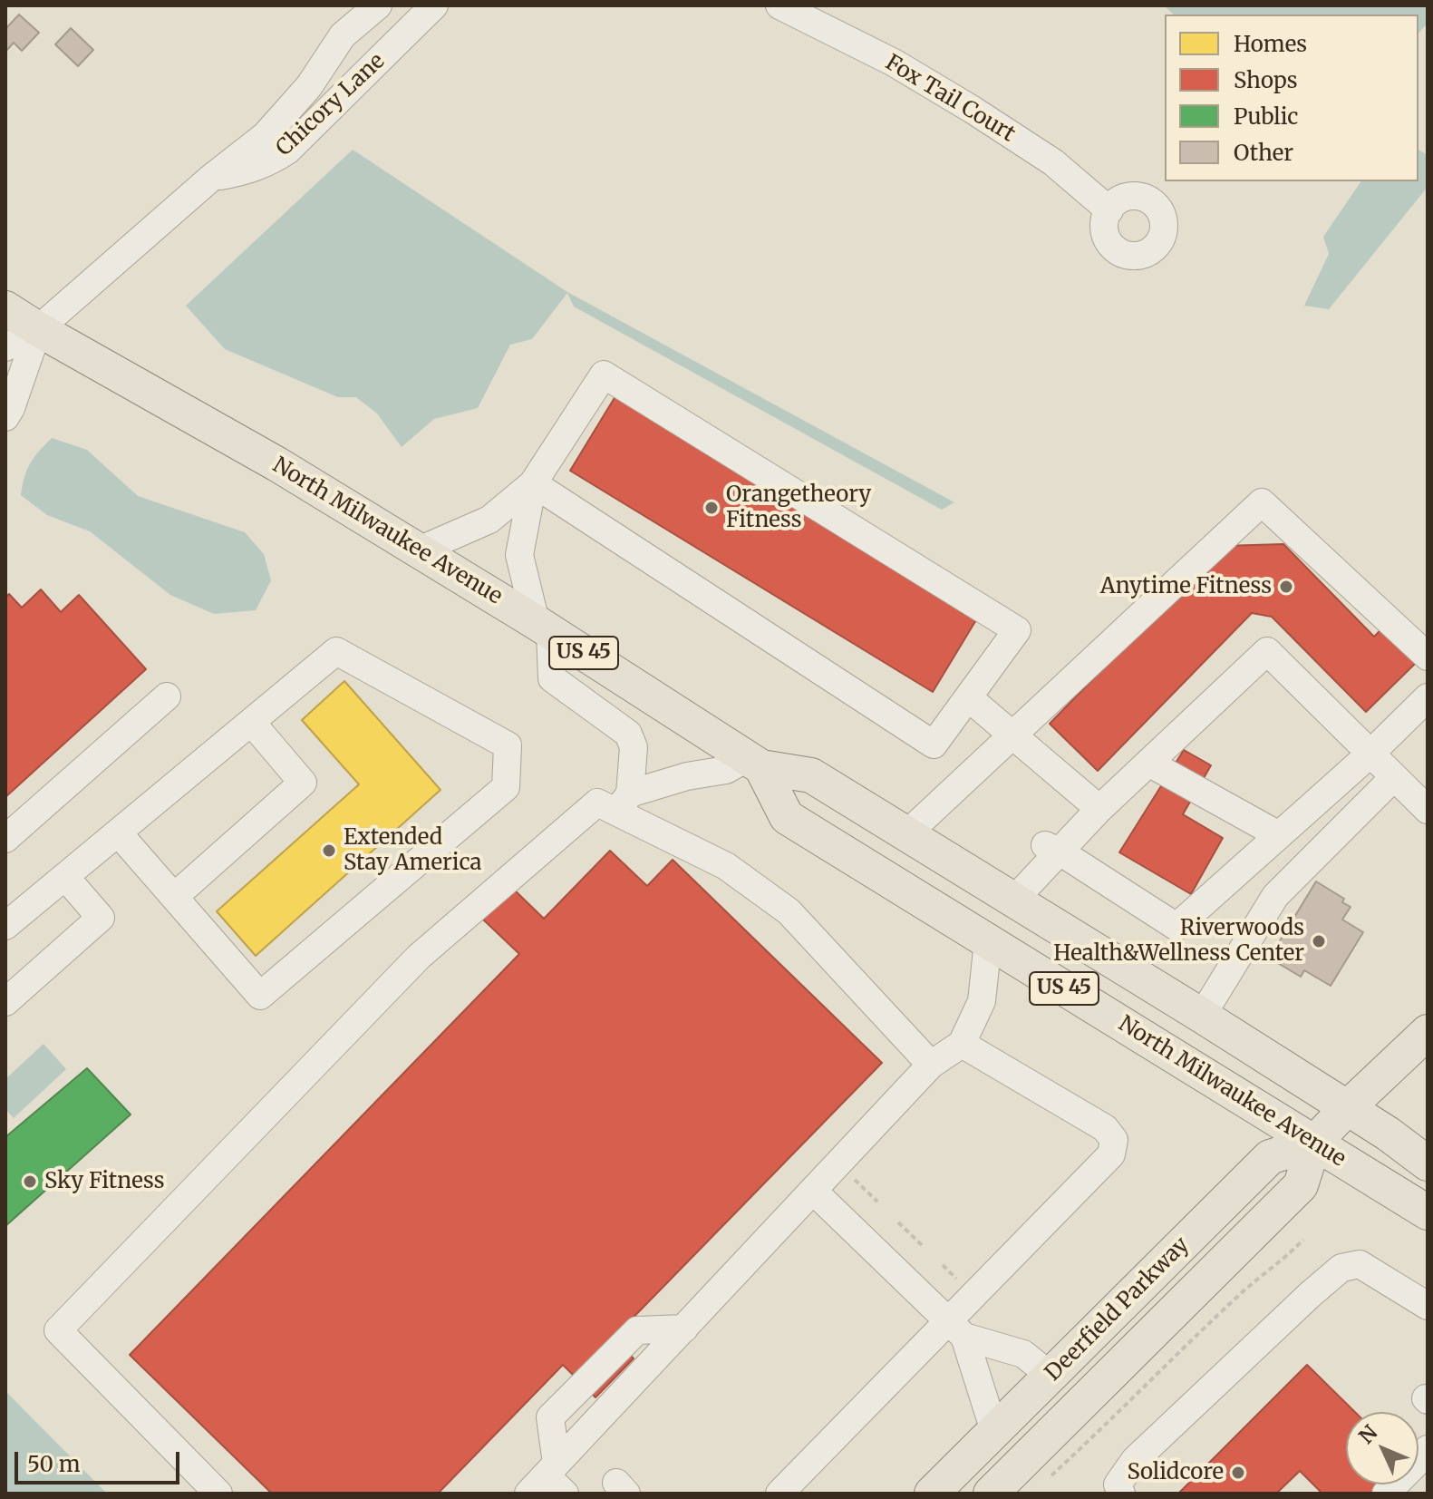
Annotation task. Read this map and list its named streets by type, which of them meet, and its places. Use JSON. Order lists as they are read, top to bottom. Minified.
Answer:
{"streets":{"main road":["North Milwaukee Avenue","US 45","Deerfield Parkway"],"street":["Fox Tail Court","Chicory Lane"]},"crossings":[["Chicory Lane","North Milwaukee Avenue"],["North Milwaukee Avenue","Deerfield Parkway"]],"places":["Orangetheory Fitness","Anytime Fitness","Extended Stay America","Riverwoods Health&Wellness Center","Sky Fitness","Solidcore"],"legend":["Homes","Shops","Public","Other"],"scale_bar":"50 m","north":"top left"}
